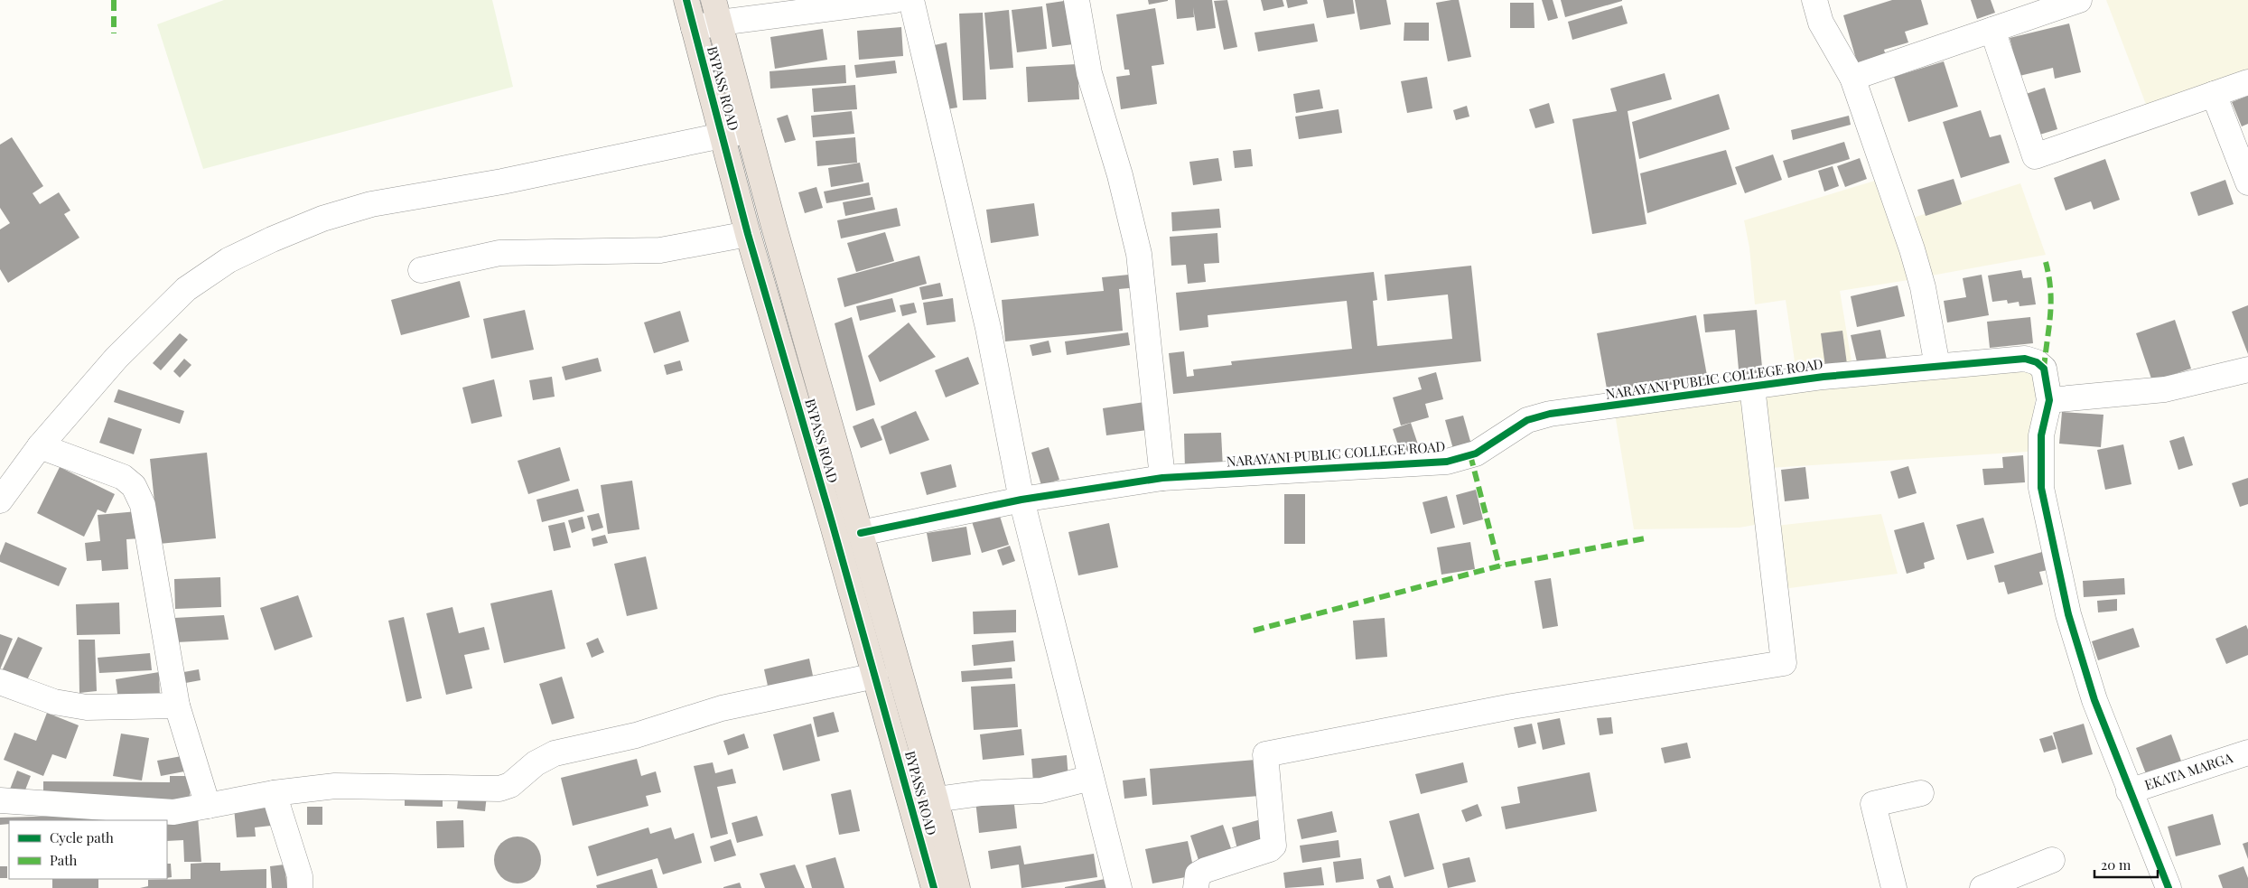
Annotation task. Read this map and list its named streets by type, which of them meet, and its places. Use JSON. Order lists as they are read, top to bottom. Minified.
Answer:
{"streets":{"highway":["BYPASS ROAD"],"street":["NARAYANI PUBLIC COLLEGE ROAD","EKATA MARGA"]},"crossings":[["BYPASS ROAD","NARAYANI PUBLIC COLLEGE ROAD"],["NARAYANI PUBLIC COLLEGE ROAD","EKATA MARGA"]],"legend":["Cycle path","Path"],"scale_bar":"20 m"}
